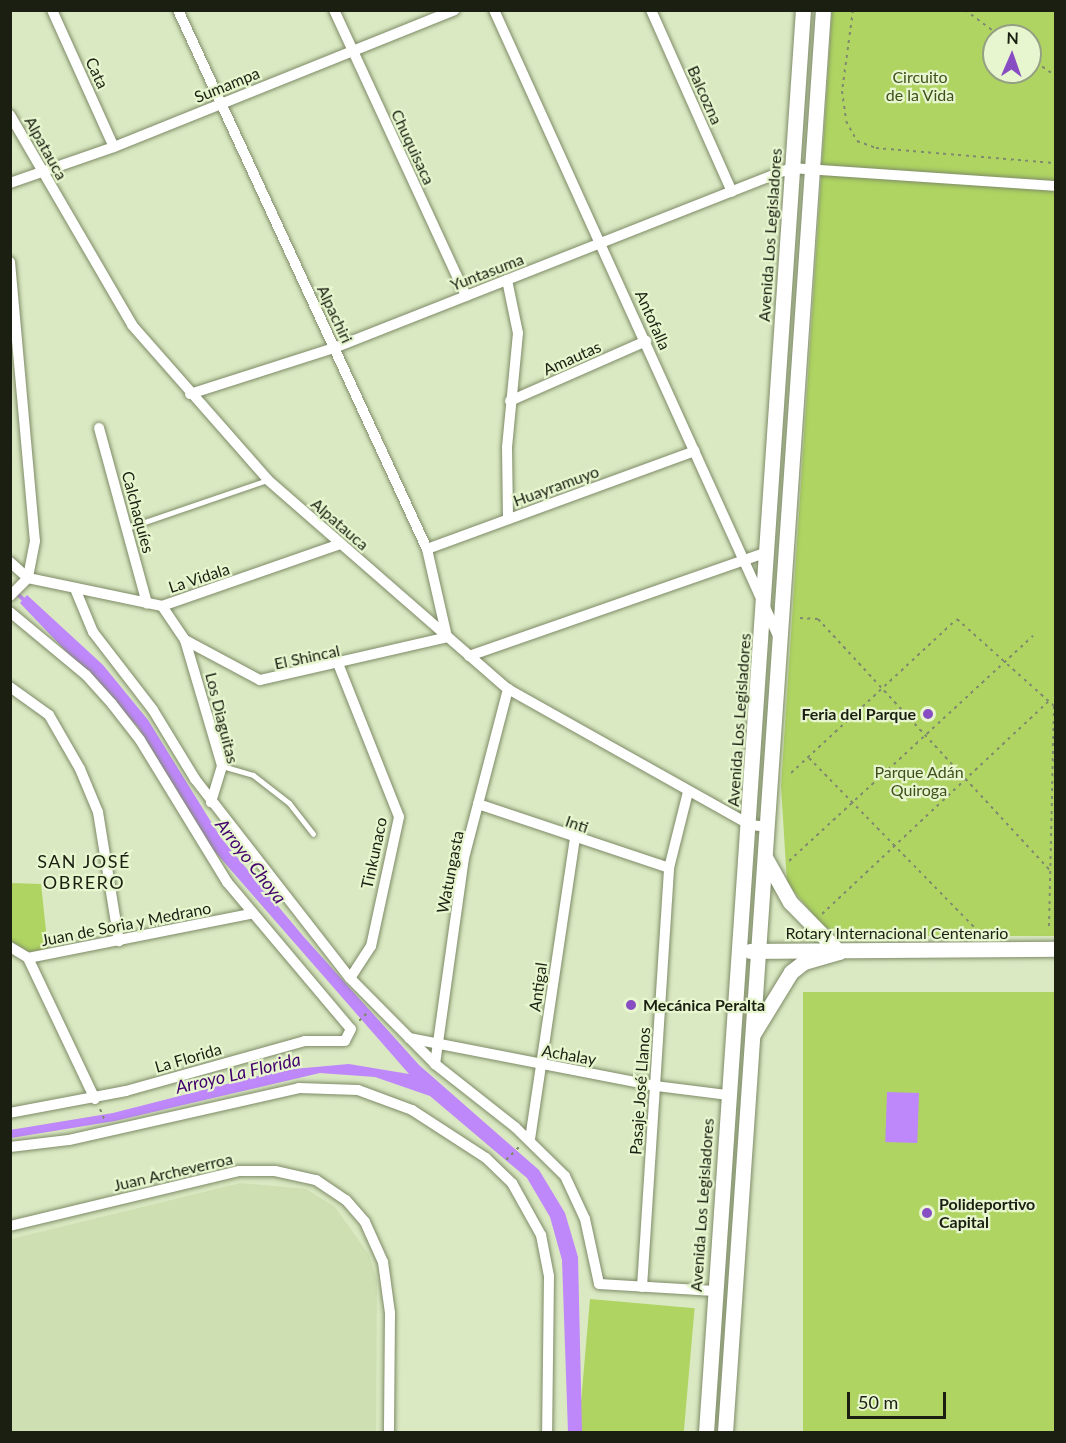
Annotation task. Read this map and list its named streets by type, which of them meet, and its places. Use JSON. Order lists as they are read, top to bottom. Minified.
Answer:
{"streets":{"main road":["Avenida Los Legisladores","Rotary Internacional Centenario"],"street":["Cata","Sumampa","Balcozna","Chuquisaca","Alpatauca","Yuntasuma","Alpachiri","Antofalla","Amautas","Huayramuyo","Calchaquíes","La Vidala","El Shincal","Los Diaguitas","Inti","Tinkunaco","Watungasta","Juan de Soria y Medrano","Antigal","Achalay","La Florida","Pasaje José Llanos","Juan Archeverroa"]},"crossings":[["Cata","Sumampa"],["Sumampa","Chuquisaca"],["Sumampa","Alpatauca"],["Sumampa","Alpachiri"],["Balcozna","Yuntasuma"],["Chuquisaca","Yuntasuma"],["Alpatauca","Avenida Los Legisladores"],["Alpatauca","Yuntasuma"],["Alpatauca","Alpachiri"],["Alpatauca","La Vidala"],["Alpatauca","El Shincal"],["Alpatauca","Watungasta"],["Alpatauca","Pasaje José Llanos"],["Avenida Los Legisladores","Yuntasuma"],["Avenida Los Legisladores","Antofalla"],["Avenida Los Legisladores","Rotary Internacional Centenario"],["Avenida Los Legisladores","Achalay"],["Yuntasuma","Alpachiri"],["Yuntasuma","Antofalla"],["Alpachiri","Huayramuyo"],["Alpachiri","El Shincal"],["Antofalla","Amautas"],["Antofalla","Huayramuyo"],["Calchaquíes","La Vidala"],["La Vidala","El Shincal"],["El Shincal","Los Diaguitas"],["El Shincal","Tinkunaco"],["Inti","Watungasta"],["Inti","Antigal"],["Inti","Pasaje José Llanos"],["Watungasta","Achalay"],["Antigal","Achalay"],["Achalay","Pasaje José Llanos"]],"districts":["SAN JOSÉ OBRERO"],"water":["Arroyo Choya","Arroyo La Florida"],"parks":["Circuito de la Vida","Parque Adán Quiroga"],"places":["Feria del Parque","Mecánica Peralta","Polideportivo Capital"],"scale_bar":"50 m","north":"top"}
